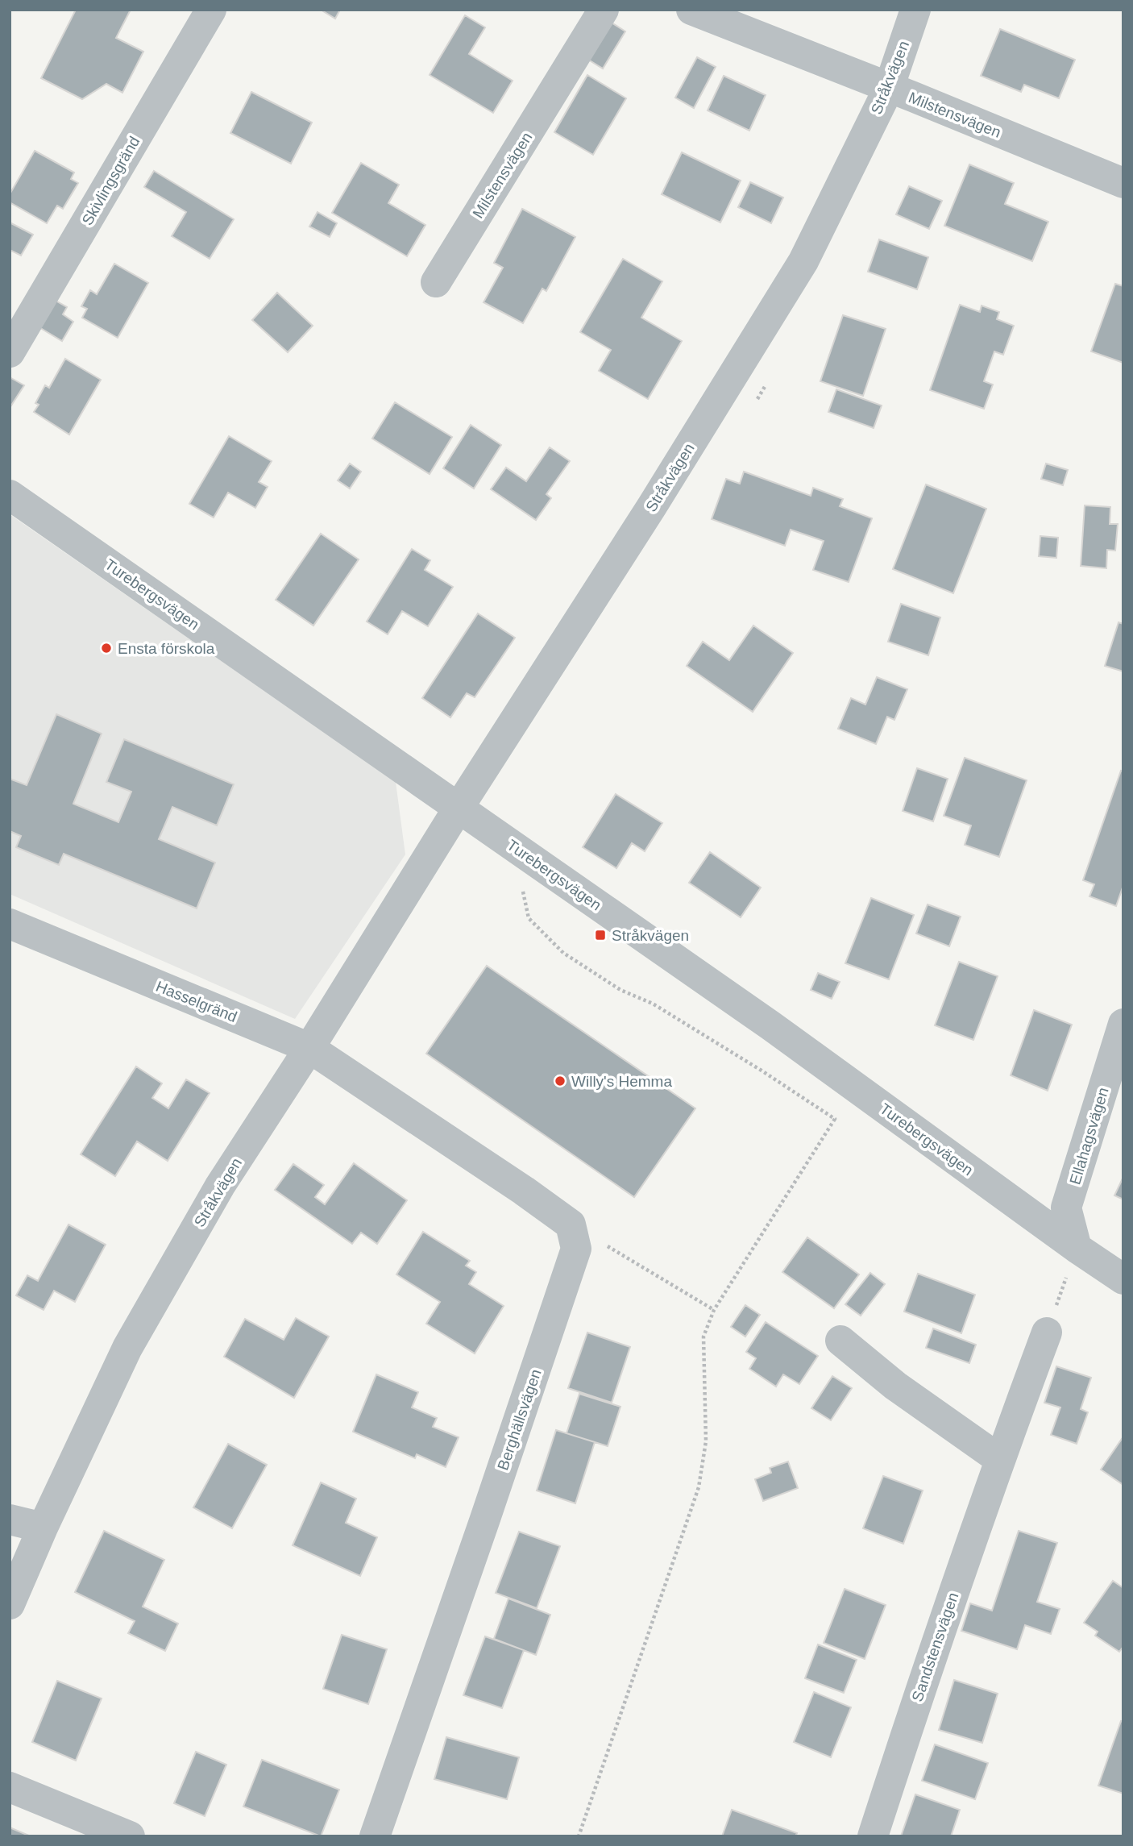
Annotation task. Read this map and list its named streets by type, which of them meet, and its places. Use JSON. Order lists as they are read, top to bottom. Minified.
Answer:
{"streets":{"street":["Stråkvägen","Milstensvägen","Skivlingsgränd","Turebergsvägen","Hasselgränd","Ellahagsvägen","Berghällsvägen","Sandstensvägen"]},"crossings":[["Stråkvägen","Milstensvägen"],["Stråkvägen","Turebergsvägen"],["Stråkvägen","Hasselgränd"],["Turebergsvägen","Ellahagsvägen"],["Hasselgränd","Berghällsvägen"]],"places":{"other":["Ensta förskola","Willy's Hemma"],"transit":["Stråkvägen"]}}
